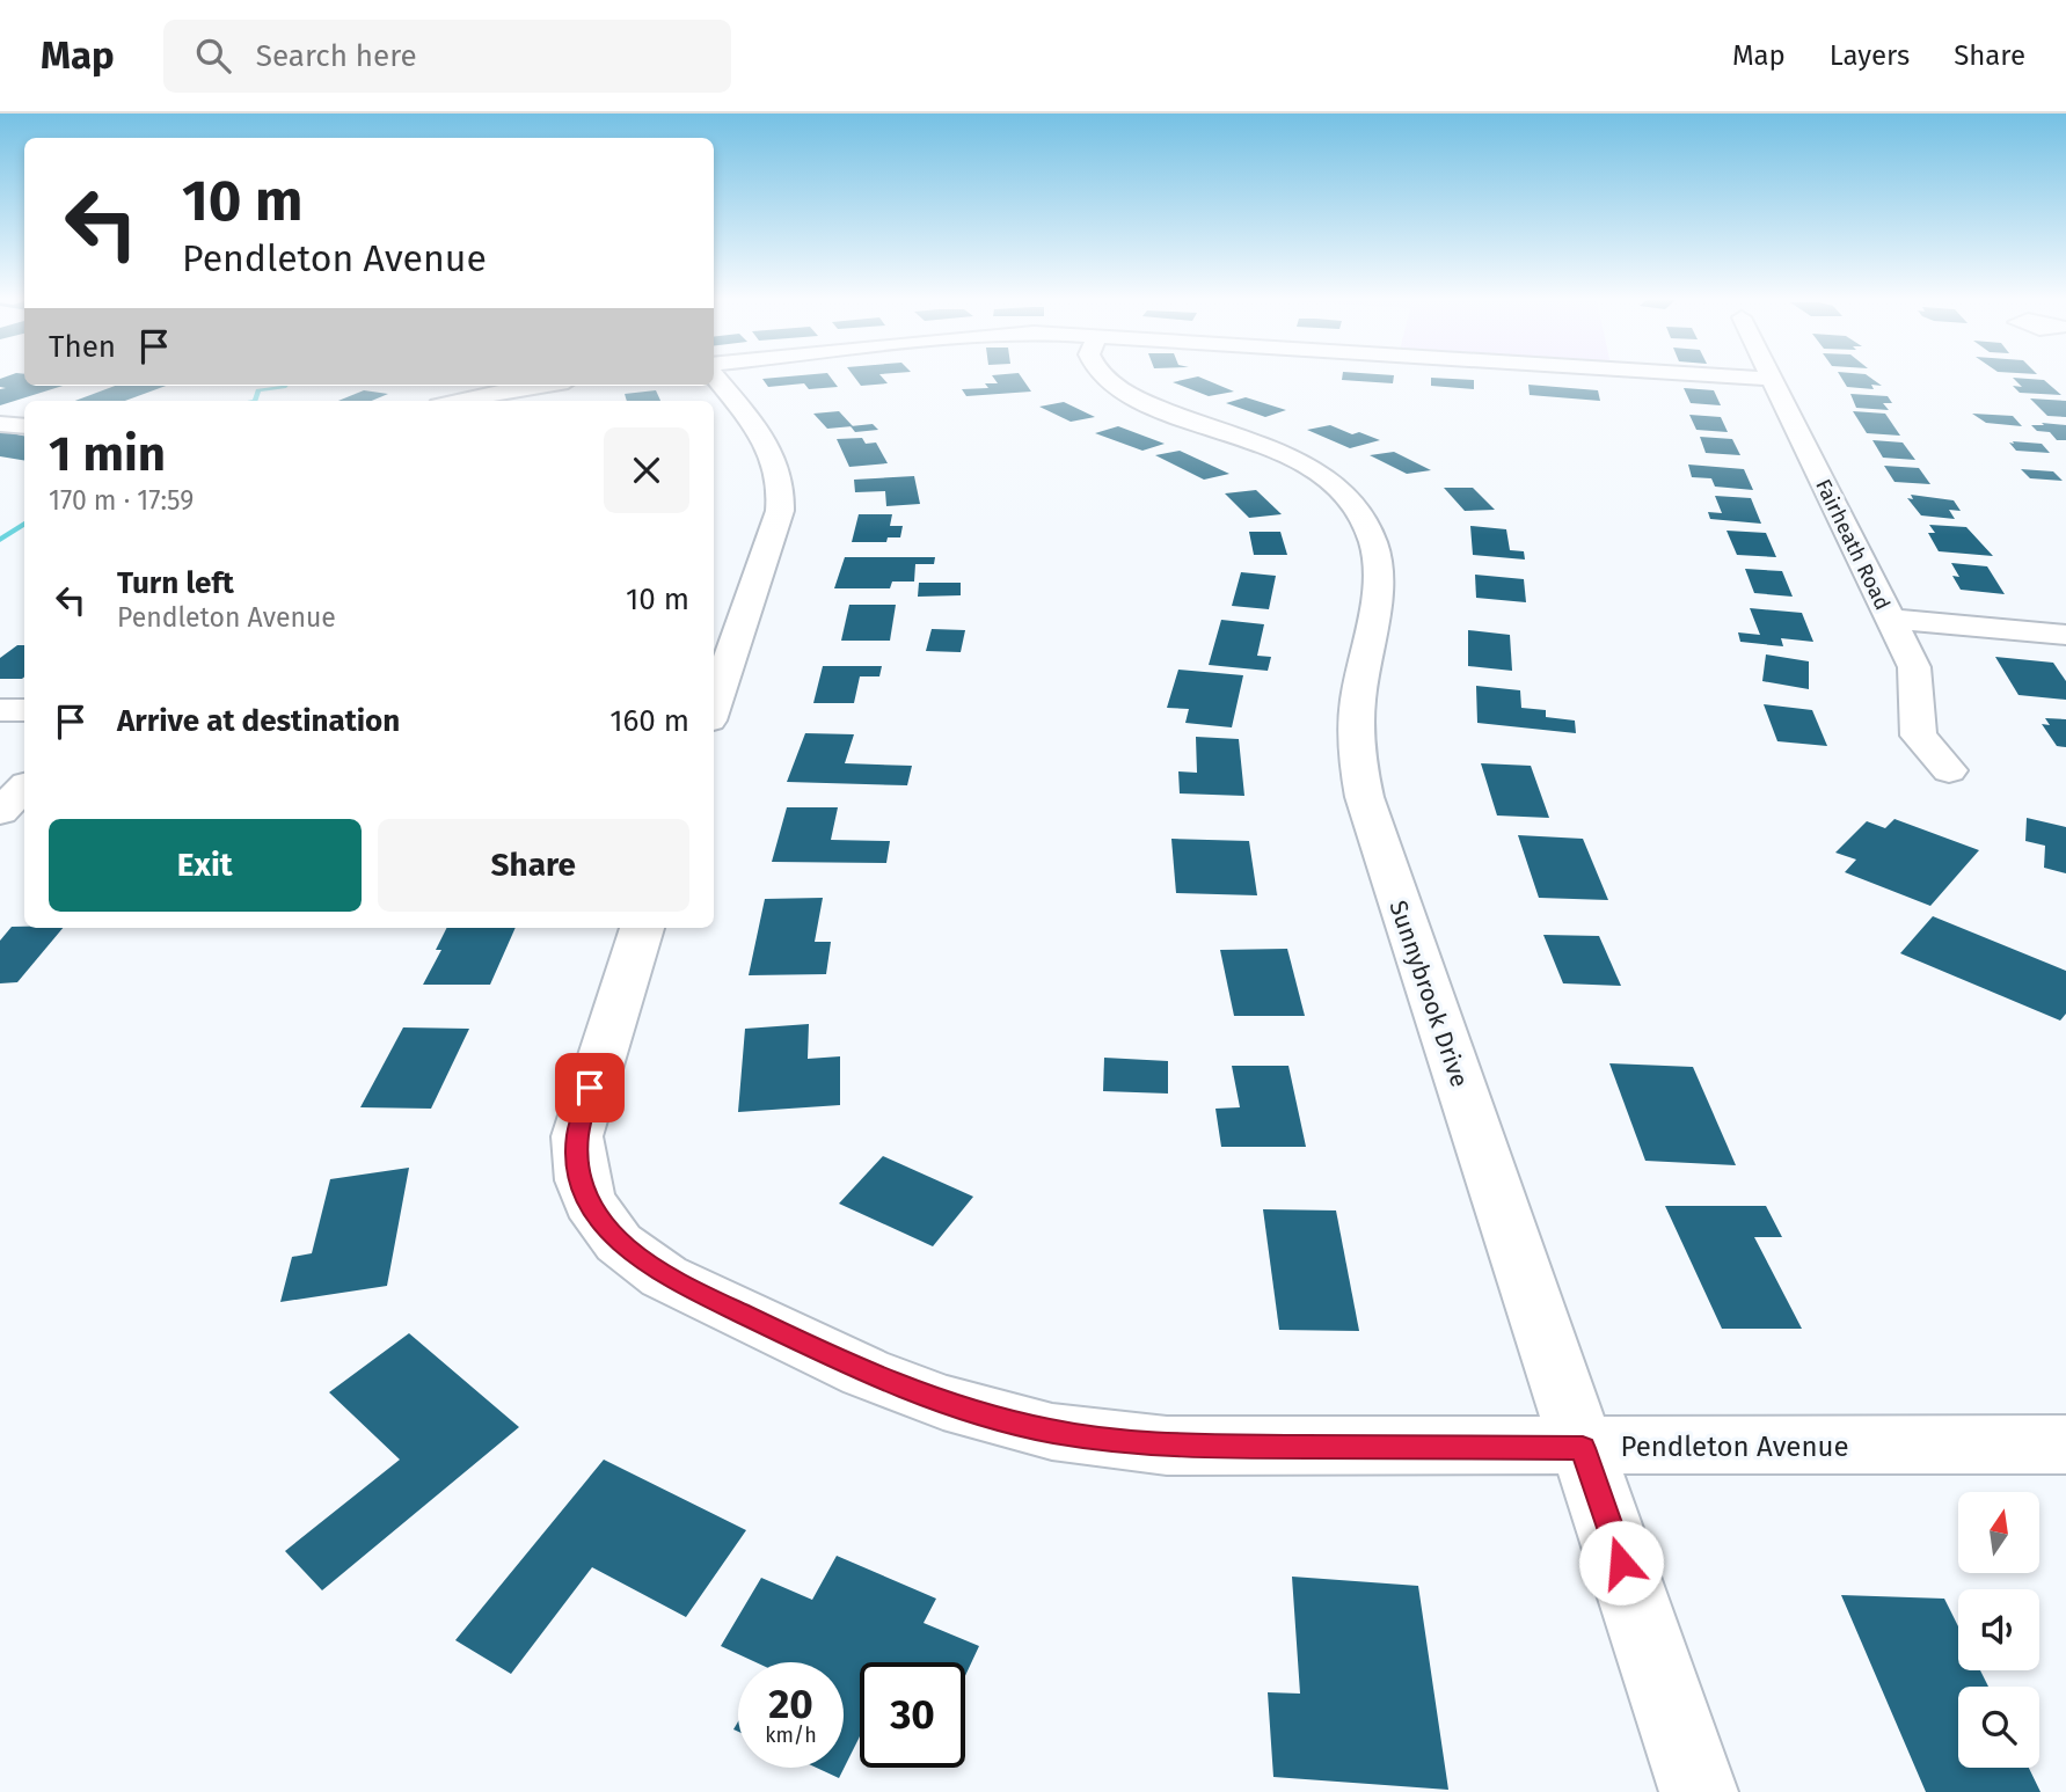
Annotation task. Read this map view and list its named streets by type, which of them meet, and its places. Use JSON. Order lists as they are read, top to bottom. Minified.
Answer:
{"streets":{"street":["Fairheath Road","Sunnybrook Drive","Pendleton Avenue"]},"crossings":[["Sunnybrook Drive","Pendleton Avenue"]],"north":"top","page":{"header":"Map","search":"Search here","nav":["Map","Layers","Share"],"turn":["10 m","Pendleton Avenue"],"then":"Then","heading":["1 min","170 m · 17:59"],"list":[{"name":"Turn left","note":"Pendleton Avenue","value":"10 m"},{"name":"Arrive at destination","value":"160 m"}],"buttons":["Exit","Share"],"speed":"20 km/h","limit":"30"}}
